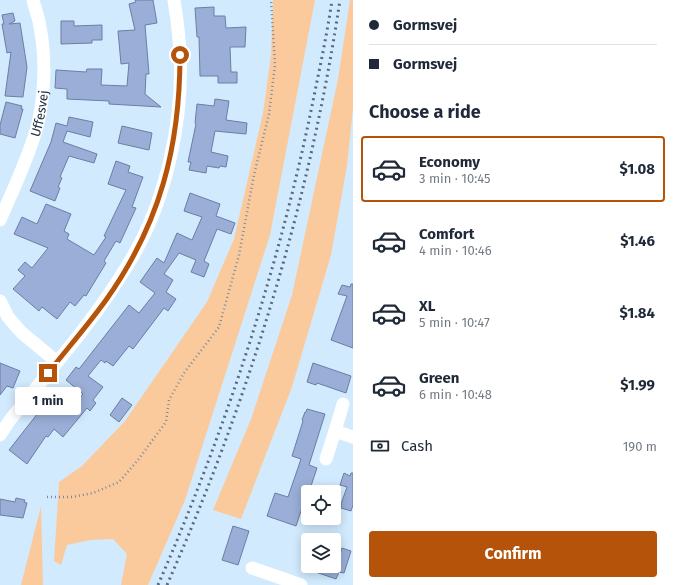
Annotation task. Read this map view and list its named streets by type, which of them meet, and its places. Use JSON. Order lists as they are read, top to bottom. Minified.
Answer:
{"streets":{"street":["Uffesvej"]},"page":{"banner":["Gormsvej","Gormsvej"],"heading":"Choose a ride","list":[{"name":"Economy","note":"3 min · 10:45","value":"$1.08"},{"name":"Comfort","note":"4 min · 10:46","value":"$1.46"},{"name":"XL","note":"5 min · 10:47","value":"$1.84"},{"name":"Green","note":"6 min · 10:48","value":"$1.99"}],"bubble":"1 min","pay":["Cash","190 m"],"buttons":"Confirm"}}
